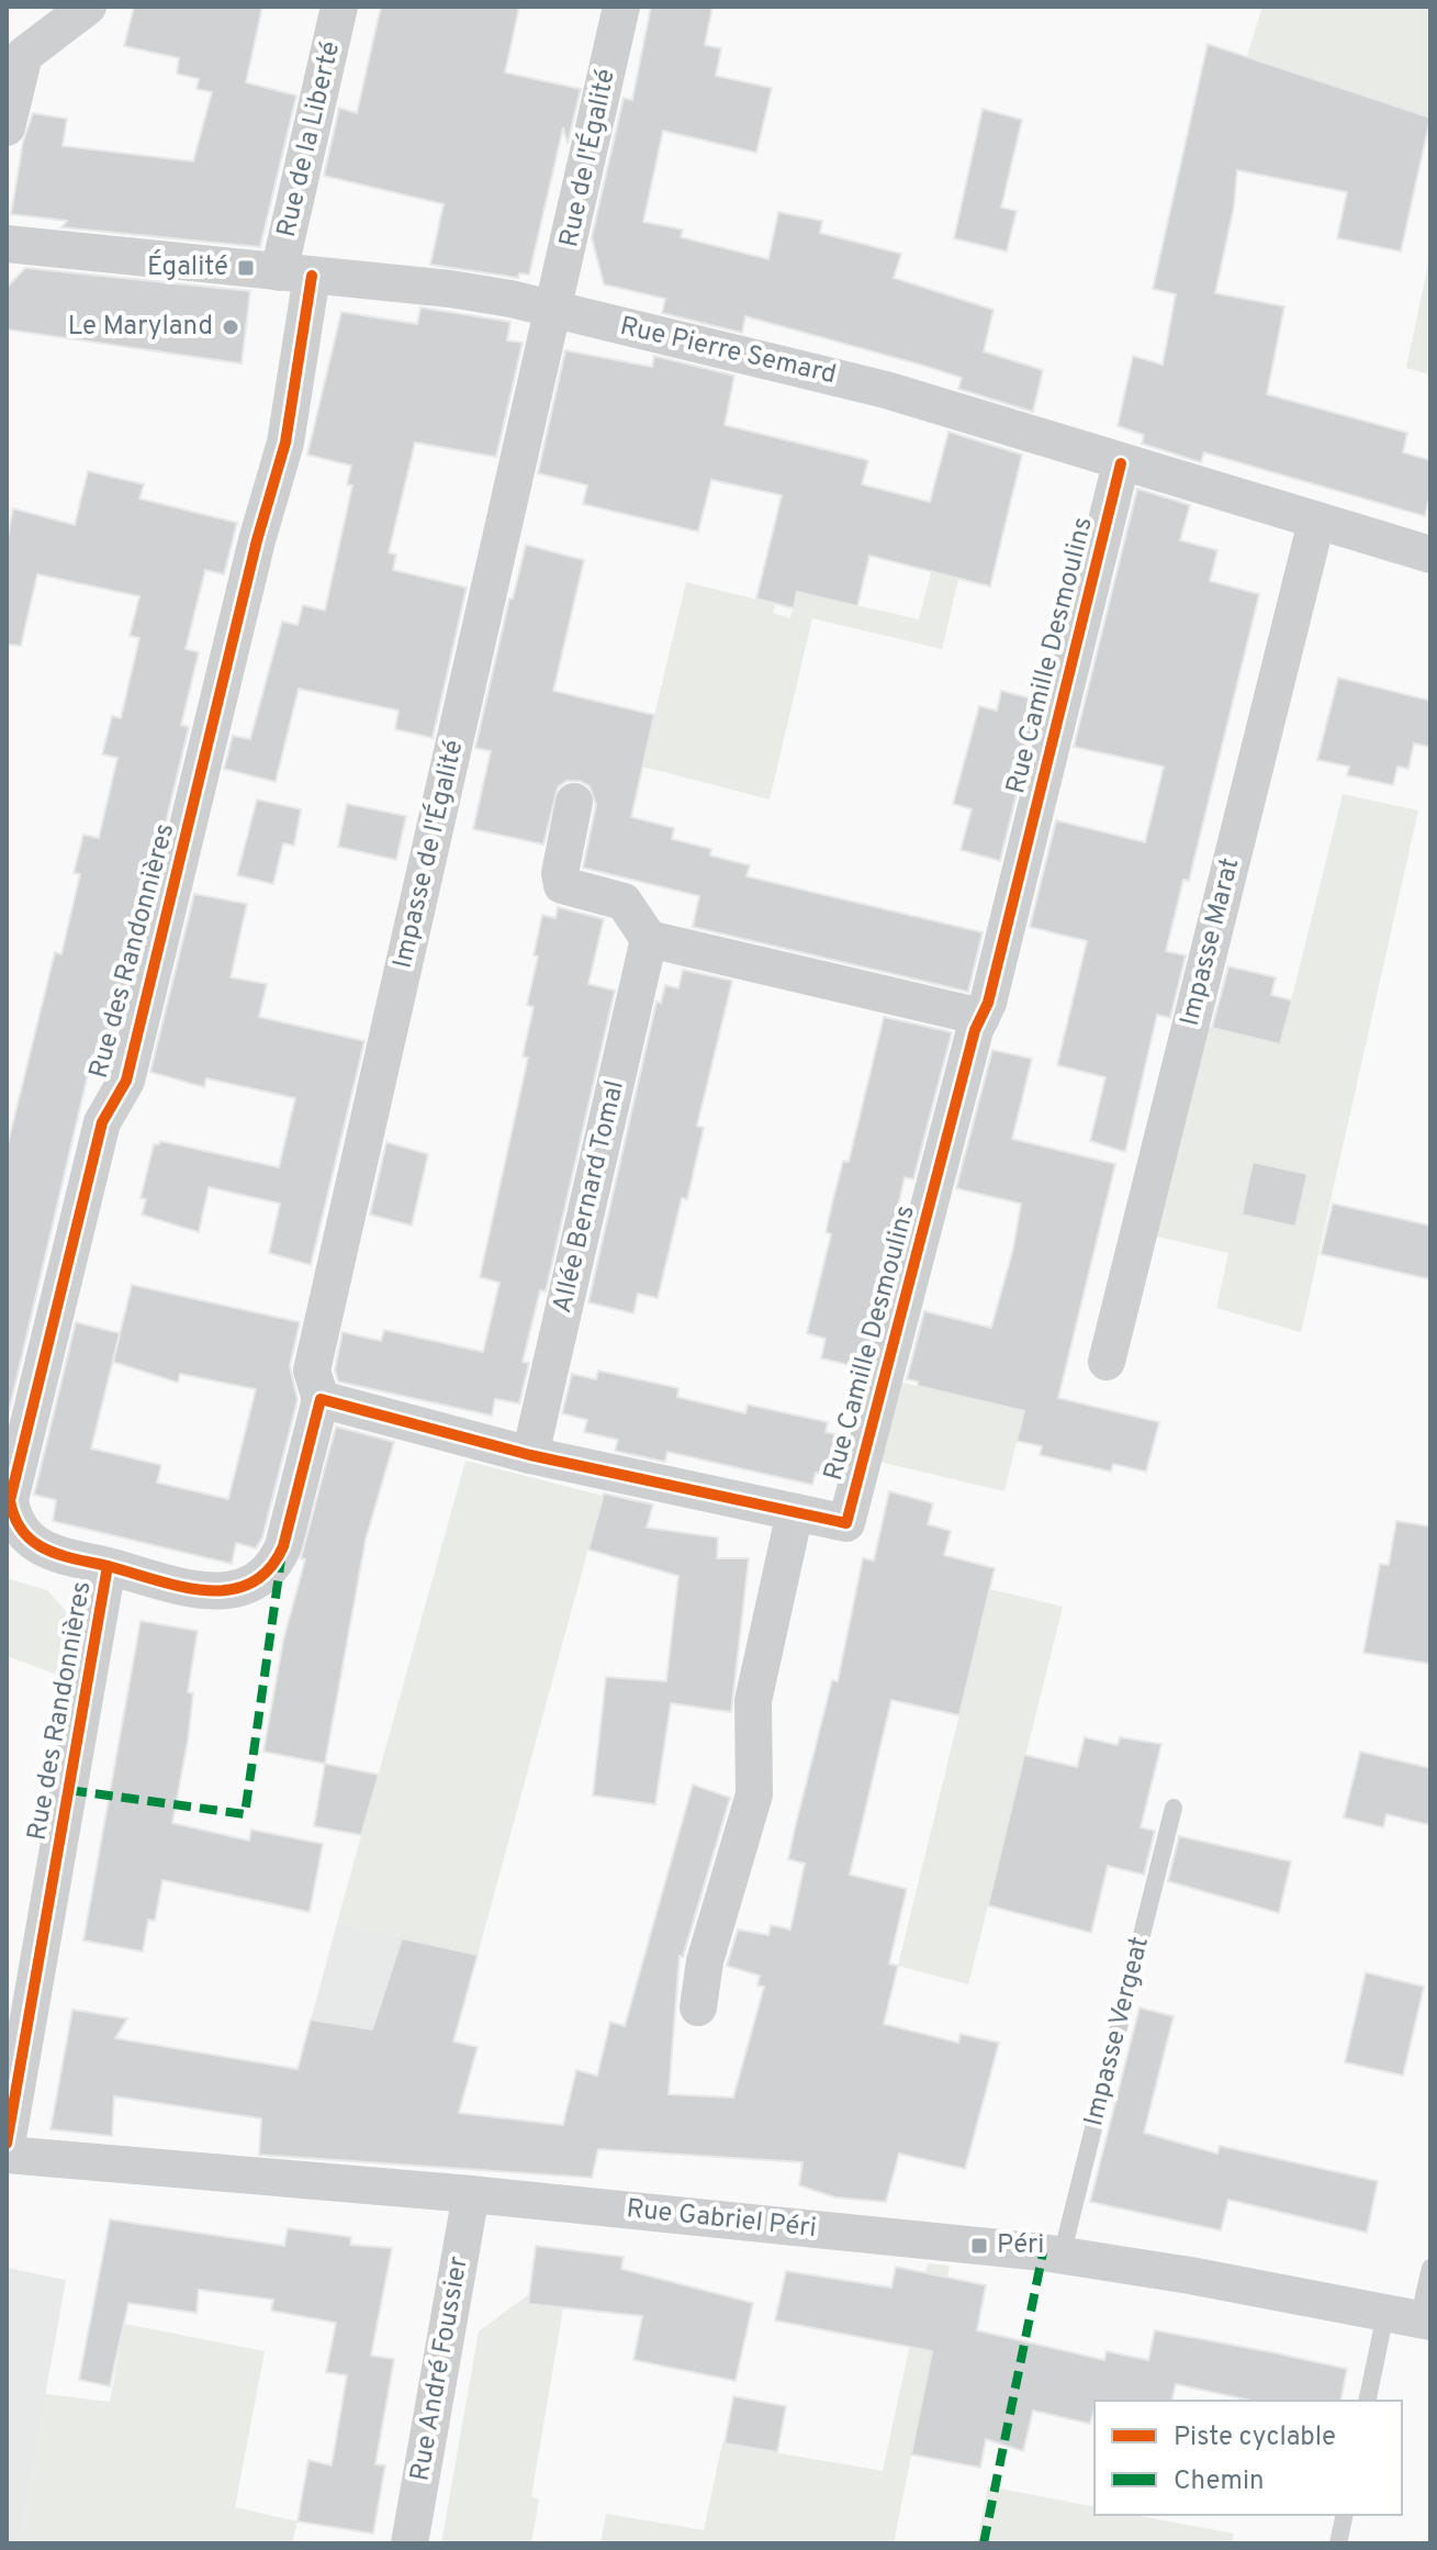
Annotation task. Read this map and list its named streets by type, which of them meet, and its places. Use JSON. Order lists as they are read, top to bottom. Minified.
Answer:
{"streets":{"street":["Rue de la Liberté","Rue de l'Égalité","Rue Pierre Semard","Rue Camille Desmoulins","Impasse de l'Égalité","Impasse Marat","Rue des Randonnières","Allée Bernard Tomal","Rue Gabriel Péri","Rue André Foussier"],"lane":["Impasse Vergeat"]},"crossings":[["Rue de la Liberté","Rue Pierre Semard"],["Rue de la Liberté","Rue des Randonnières"],["Rue de l'Égalité","Rue Pierre Semard"],["Rue de l'Égalité","Impasse de l'Égalité"],["Rue Pierre Semard","Rue Camille Desmoulins"],["Rue Pierre Semard","Impasse de l'Égalité"],["Rue Pierre Semard","Impasse Marat"],["Rue Pierre Semard","Rue des Randonnières"],["Rue Camille Desmoulins","Impasse de l'Égalité"],["Rue Camille Desmoulins","Allée Bernard Tomal"],["Impasse Vergeat","Rue Gabriel Péri"],["Rue Gabriel Péri","Rue André Foussier"]],"places":{"transit":["Égalité","Péri"],"other":["Le Maryland"]},"legend":["Piste cyclable","Chemin"]}
